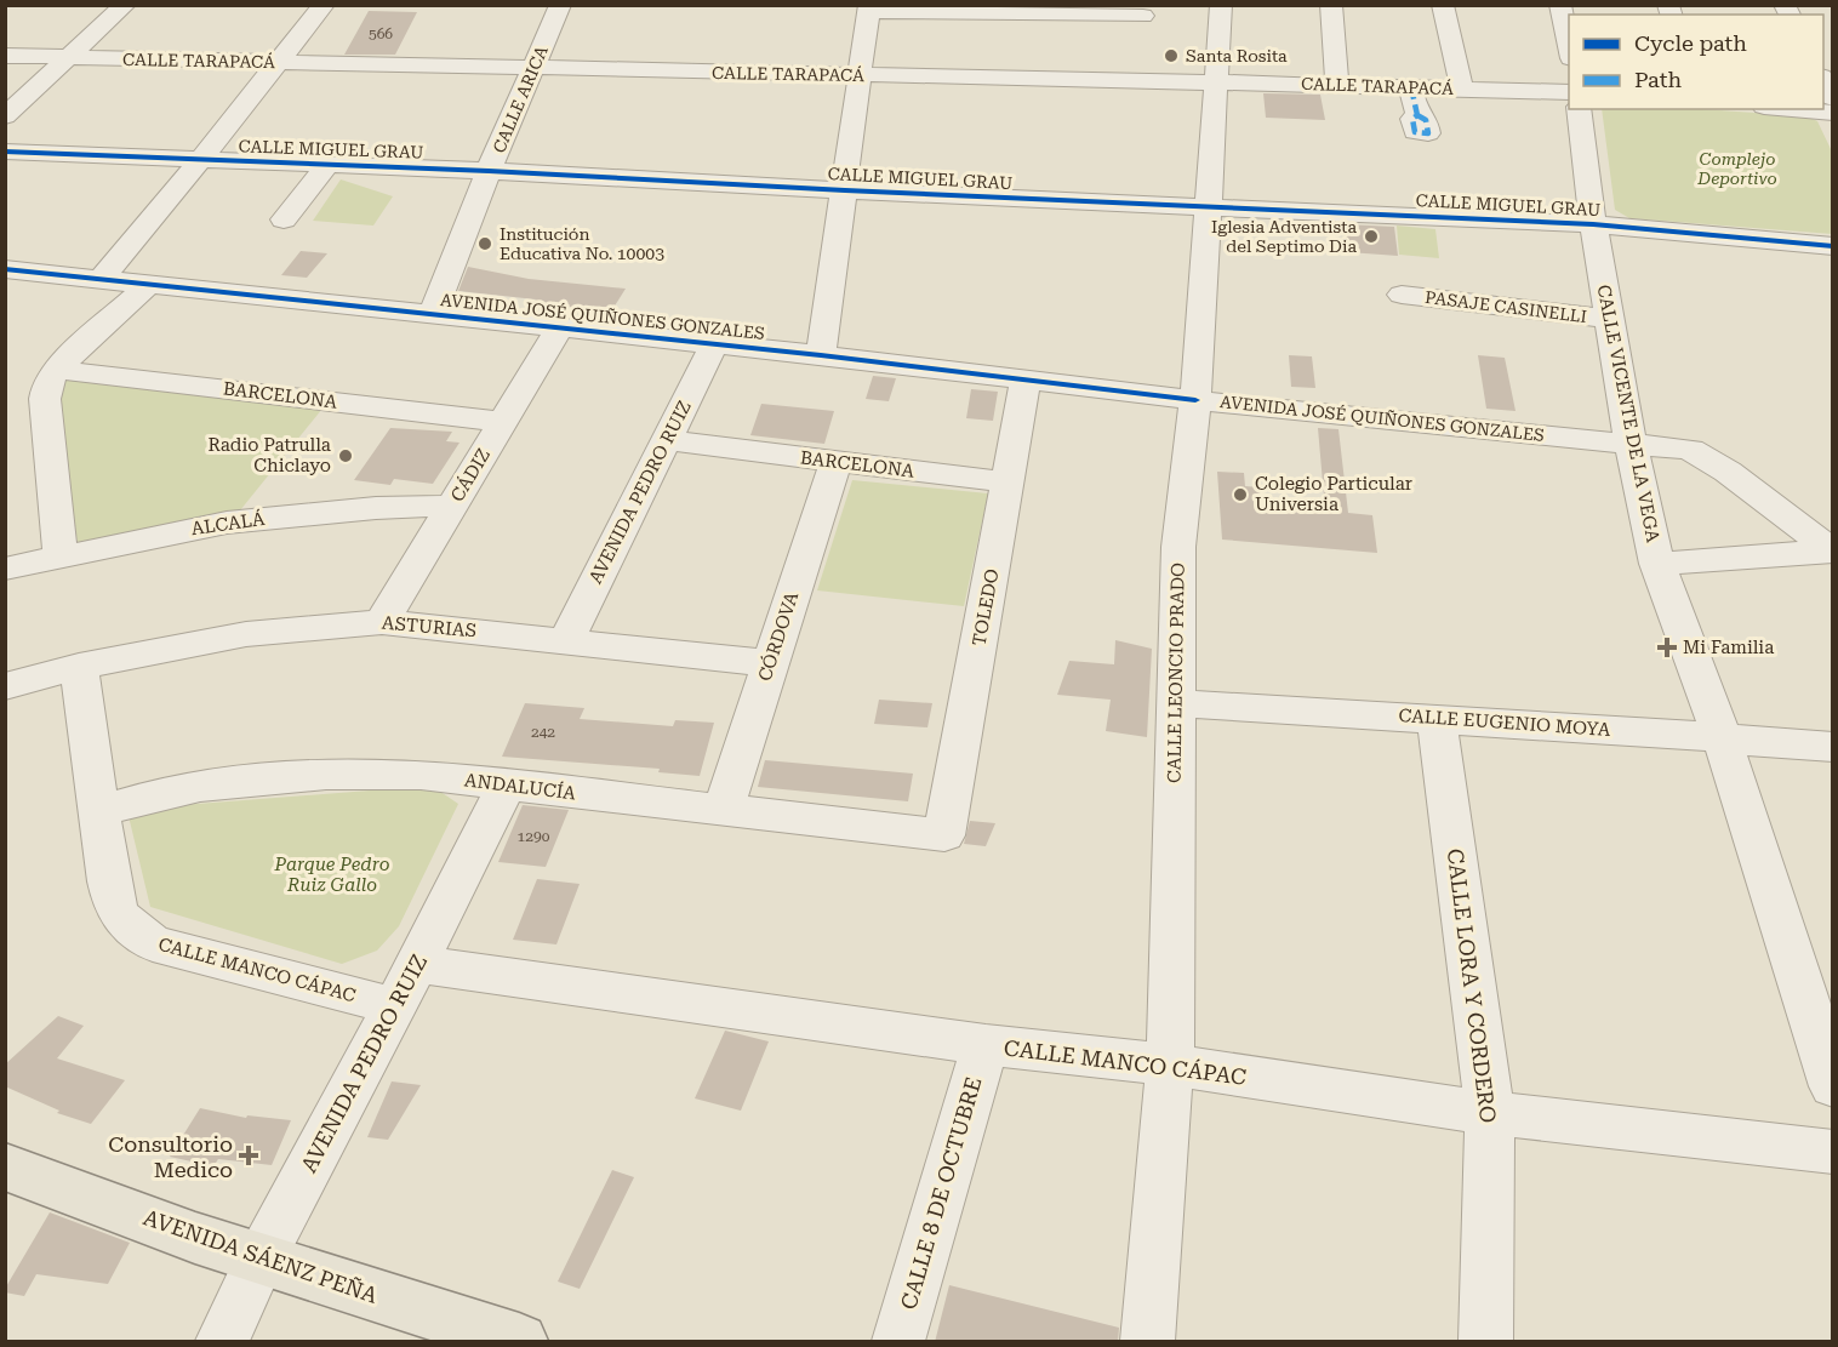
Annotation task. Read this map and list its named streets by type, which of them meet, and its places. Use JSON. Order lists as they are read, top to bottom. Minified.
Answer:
{"streets":{"main road":["AVENIDA SÁENZ PEÑA"],"street":["CALLE TARAPACÁ","CALLE ARICA","CALLE MIGUEL GRAU","PASAJE CASINELLI","AVENIDA JOSÉ QUIÑONES GONZALES","BARCELONA","CALLE VICENTE DE LA VEGA","CÁDIZ","AVENIDA PEDRO RUIZ","ALCALÁ","TOLEDO","ASTURIAS","CÓRDOVA","CALLE LEONCIO PRADO","CALLE EUGENIO MOYA","ANDALUCÍA","CALLE MANCO CÁPAC","CALLE LORA Y CORDERO","CALLE 8 DE OCTUBRE"]},"crossings":[["CALLE TARAPACÁ","CALLE ARICA"],["CALLE TARAPACÁ","CALLE LEONCIO PRADO"],["CALLE ARICA","CALLE MIGUEL GRAU"],["CALLE ARICA","AVENIDA JOSÉ QUIÑONES GONZALES"],["CALLE MIGUEL GRAU","CALLE VICENTE DE LA VEGA"],["CALLE MIGUEL GRAU","CALLE LEONCIO PRADO"],["PASAJE CASINELLI","CALLE VICENTE DE LA VEGA"],["AVENIDA JOSÉ QUIÑONES GONZALES","CALLE VICENTE DE LA VEGA"],["AVENIDA JOSÉ QUIÑONES GONZALES","CÁDIZ"],["AVENIDA JOSÉ QUIÑONES GONZALES","AVENIDA PEDRO RUIZ"],["AVENIDA JOSÉ QUIÑONES GONZALES","TOLEDO"],["AVENIDA JOSÉ QUIÑONES GONZALES","CALLE LEONCIO PRADO"],["BARCELONA","CÁDIZ"],["BARCELONA","AVENIDA PEDRO RUIZ"],["BARCELONA","TOLEDO"],["BARCELONA","CÓRDOVA"],["CALLE VICENTE DE LA VEGA","CALLE EUGENIO MOYA"],["CÁDIZ","ALCALÁ"],["CÁDIZ","ASTURIAS"],["AVENIDA PEDRO RUIZ","ASTURIAS"],["AVENIDA PEDRO RUIZ","ANDALUCÍA"],["AVENIDA PEDRO RUIZ","CALLE MANCO CÁPAC"],["AVENIDA PEDRO RUIZ","AVENIDA SÁENZ PEÑA"],["TOLEDO","ANDALUCÍA"],["ASTURIAS","CÓRDOVA"],["ASTURIAS","CALLE MANCO CÁPAC"],["CÓRDOVA","ANDALUCÍA"],["CALLE LEONCIO PRADO","CALLE EUGENIO MOYA"],["CALLE LEONCIO PRADO","CALLE MANCO CÁPAC"],["CALLE EUGENIO MOYA","CALLE LORA Y CORDERO"],["ANDALUCÍA","CALLE MANCO CÁPAC"],["CALLE MANCO CÁPAC","CALLE LORA Y CORDERO"],["CALLE MANCO CÁPAC","CALLE 8 DE OCTUBRE"]],"parks":["Complejo Deportivo","Parque Pedro Ruiz Gallo"],"places":{"other":["Santa Rosita","Iglesia Adventista del Septimo Dia","Institución Educativa No. 10003","Radio Patrulla Chiclayo","Colegio Particular Universia"],"health":["Mi Familia","Consultorio Medico"]},"house_numbers":["566","242","1290"],"legend":["Cycle path","Path"]}
